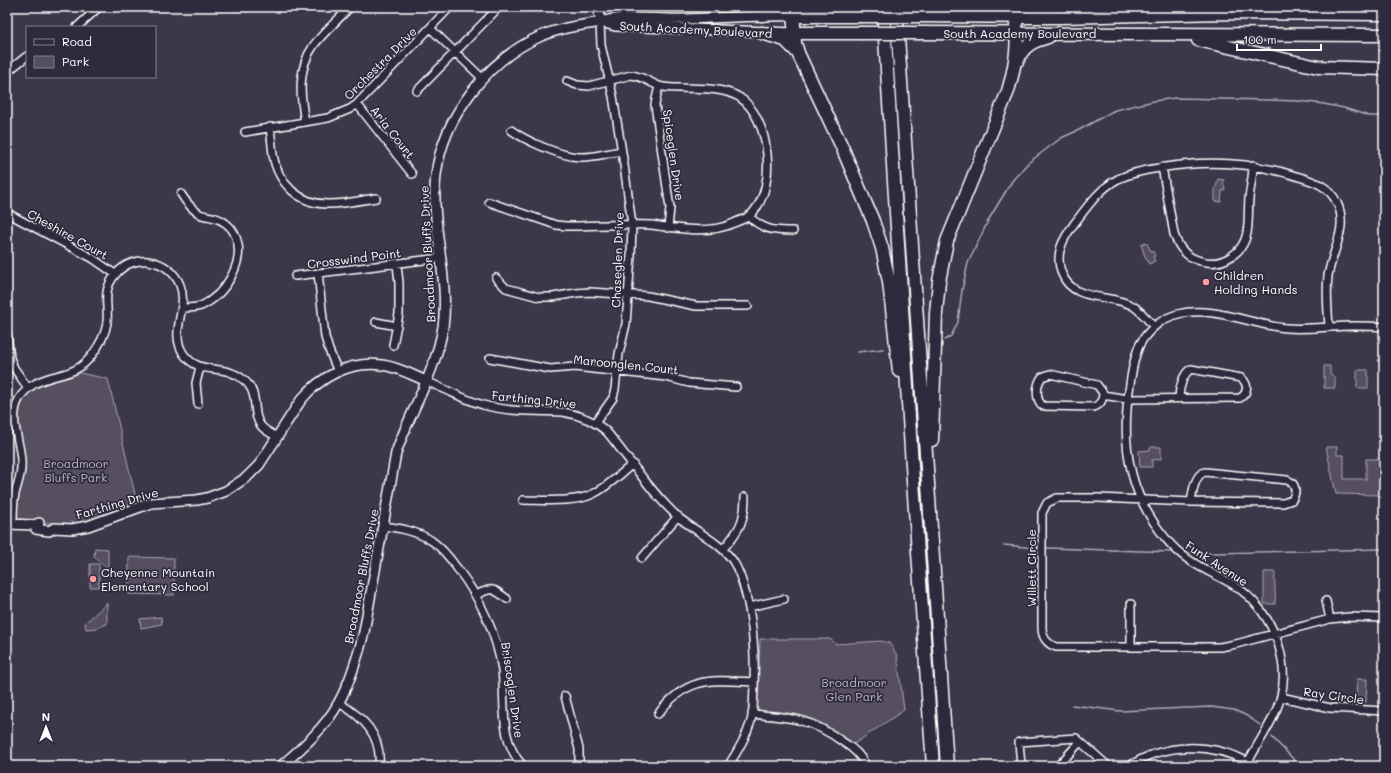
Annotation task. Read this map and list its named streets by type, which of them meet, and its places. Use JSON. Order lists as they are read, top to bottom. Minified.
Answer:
{"streets":{"highway":["South Academy Boulevard"],"street":["Orchestra Drive","Aria Court","Spiceglen Drive","Cheshire Court","Broadmoor Bluffs Drive","Crosswind Point","Chaseglen Drive","Maroonglen Court","Farthing Drive","Funk Avenue","Willett Circle","Briscoglen Drive","Ray Circle"]},"crossings":[["South Academy Boulevard","Broadmoor Bluffs Drive"],["South Academy Boulevard","Chaseglen Drive"],["Orchestra Drive","Aria Court"],["Broadmoor Bluffs Drive","Crosswind Point"],["Broadmoor Bluffs Drive","Chaseglen Drive"],["Broadmoor Bluffs Drive","Farthing Drive"],["Broadmoor Bluffs Drive","Briscoglen Drive"],["Chaseglen Drive","Maroonglen Court"],["Chaseglen Drive","Farthing Drive"],["Funk Avenue","Willett Circle"],["Funk Avenue","Ray Circle"]],"parks":["Broadmoor Bluffs Park","Broadmoor Glen Park"],"places":["Children Holding Hands","Cheyenne Mountain Elementary School"],"legend":["Road","Park"],"scale_bar":"100 m","north":"top"}
